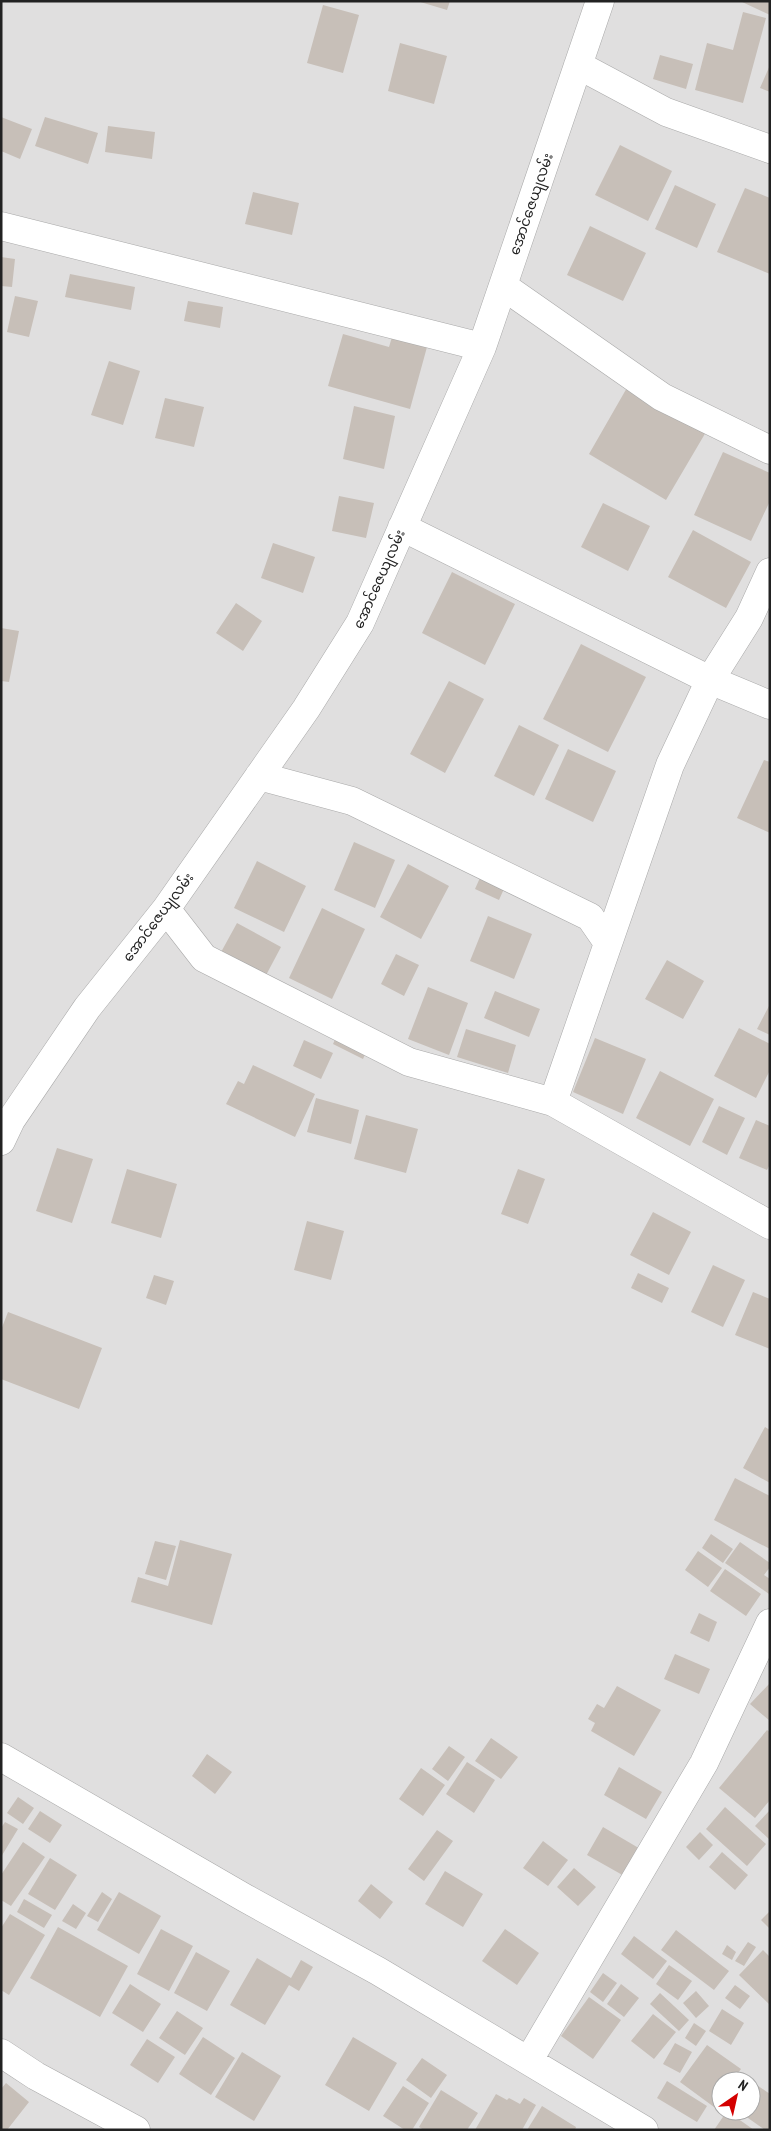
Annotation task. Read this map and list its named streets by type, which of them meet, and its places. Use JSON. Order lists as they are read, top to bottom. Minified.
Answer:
{"streets":{"street":["အောင်ဇေယျလမ်း"]},"north":"top right"}
